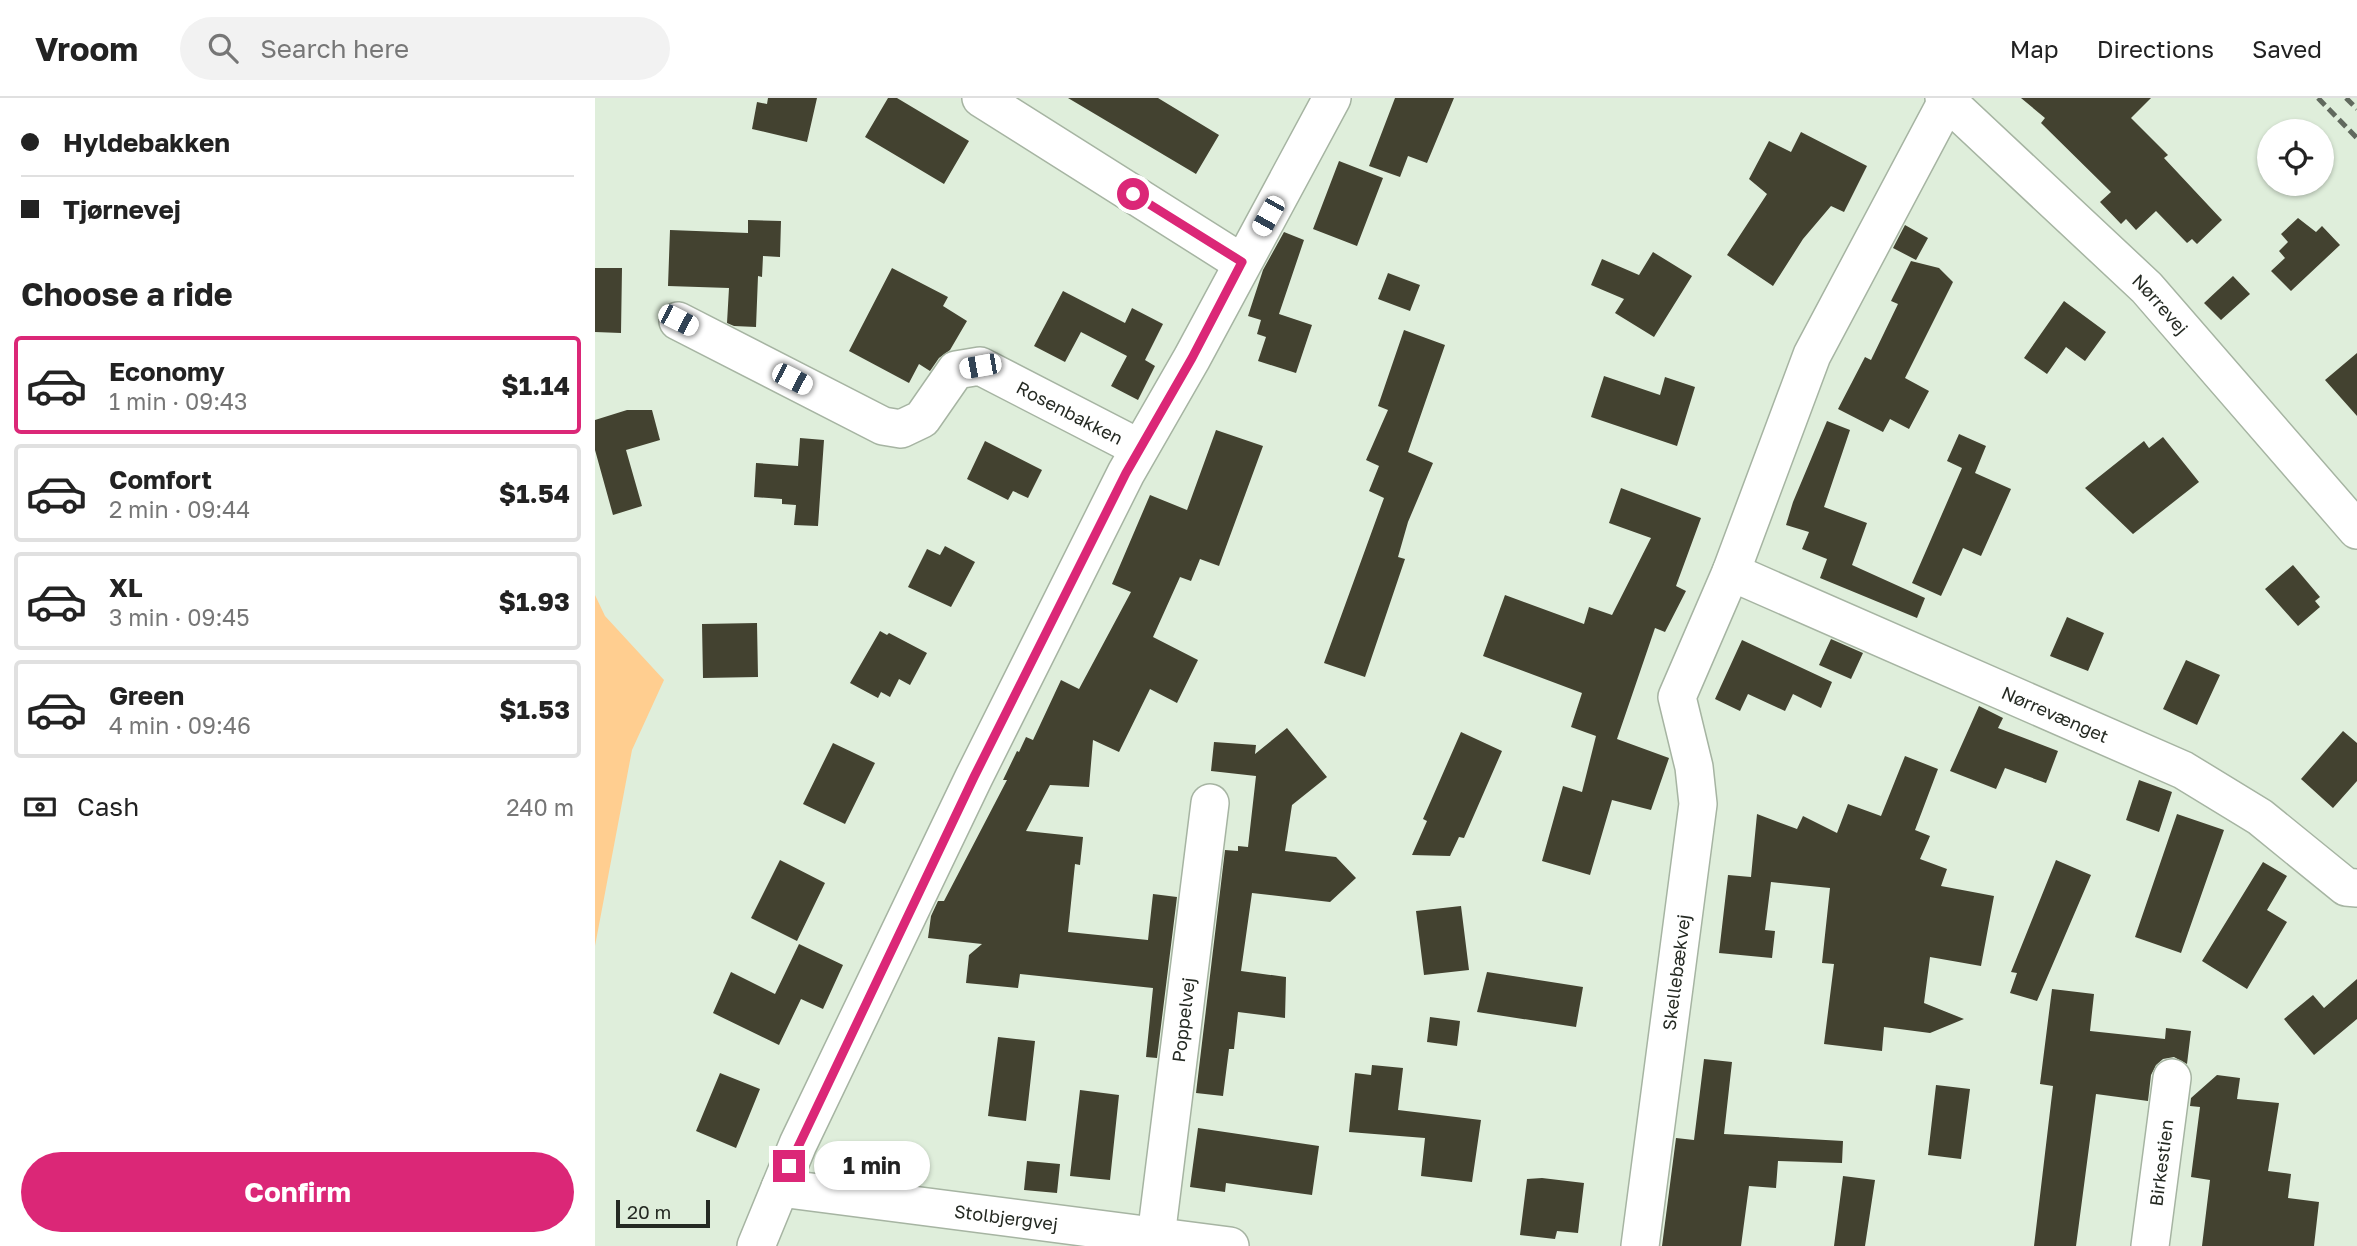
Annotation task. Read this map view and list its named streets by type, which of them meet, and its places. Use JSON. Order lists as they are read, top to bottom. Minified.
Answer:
{"streets":{"street":["Nørrevej","Rosenbakken","Nørrevænget","Skellebækvej","Poppelvej","Birkestien","Stolbjergvej"]},"crossings":[["Nørrevænget","Skellebækvej"],["Poppelvej","Stolbjergvej"]],"scale_bar":"20 m","page":{"header":"Vroom","search":"Search here","nav":["Map","Directions","Saved"],"banner":["Hyldebakken","Tjørnevej"],"heading":"Choose a ride","list":[{"name":"Economy","note":"1 min · 09:43","value":"$1.14"},{"name":"Comfort","note":"2 min · 09:44","value":"$1.54"},{"name":"XL","note":"3 min · 09:45","value":"$1.93"},{"name":"Green","note":"4 min · 09:46","value":"$1.53"}],"pay":["Cash","240 m"],"buttons":"Confirm","bubble":"1 min","scale":"20 m"}}
